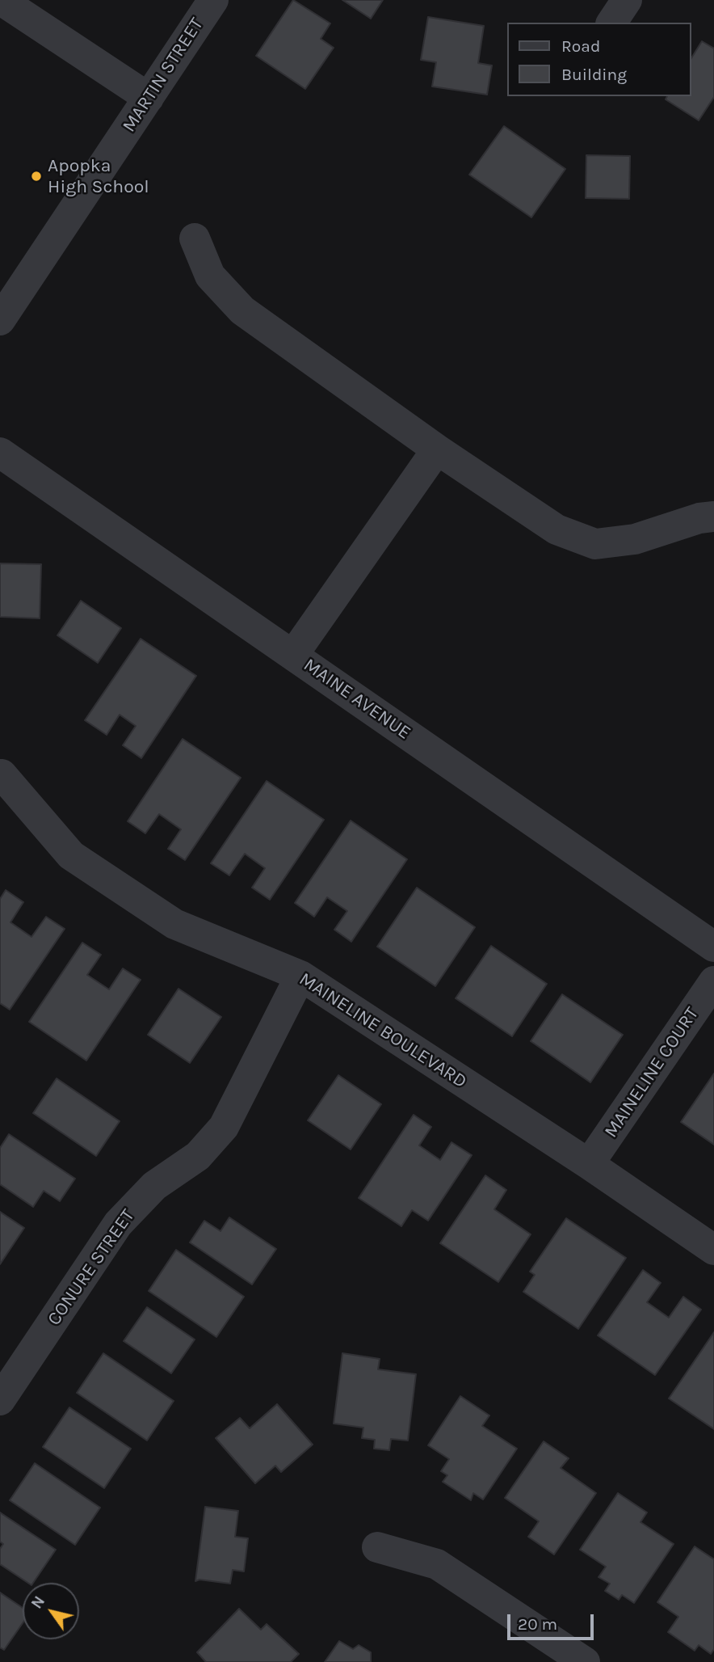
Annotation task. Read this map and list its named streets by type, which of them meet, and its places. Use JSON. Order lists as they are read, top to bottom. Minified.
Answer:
{"streets":{"street":["MARTIN STREET","MAINE AVENUE","MAINELINE BOULEVARD","MAINELINE COURT","CONURE STREET"]},"crossings":[["MAINELINE BOULEVARD","MAINELINE COURT"],["MAINELINE BOULEVARD","CONURE STREET"]],"places":["Apopka High School"],"legend":["Road","Building"],"scale_bar":"20 m","north":"top left"}
